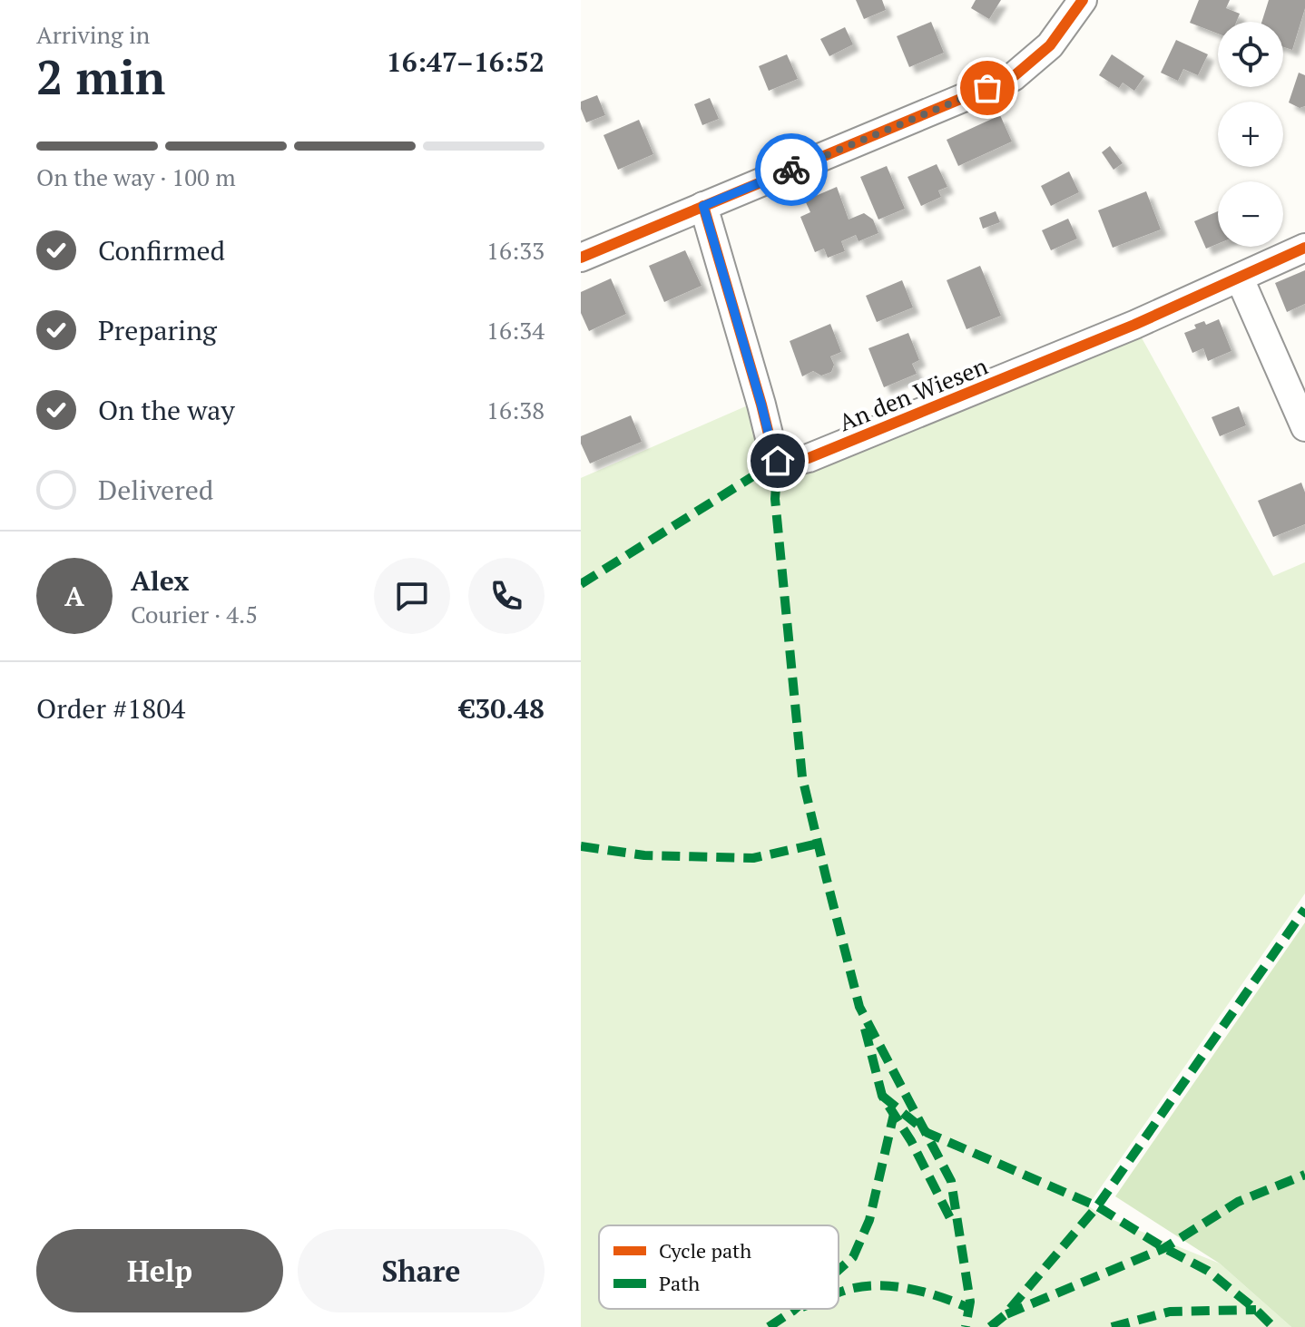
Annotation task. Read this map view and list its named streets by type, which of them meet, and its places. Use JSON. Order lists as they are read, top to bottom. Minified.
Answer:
{"streets":{"street":["An den Wiesen"]},"legend":["Cycle path","Path"],"page":{"heading":["2 min","Arriving in","16:47–16:52"],"panel":["Alex","Courier · 4.5","Order #1804","€30.48"],"map_buttons":["+","−"],"bar":"On the way · 100 m","list":[["Confirmed","16:33"],["Preparing","16:34"],["On the way","16:38"],"Delivered"],"round":"A","buttons":["Help","Share"]}}
